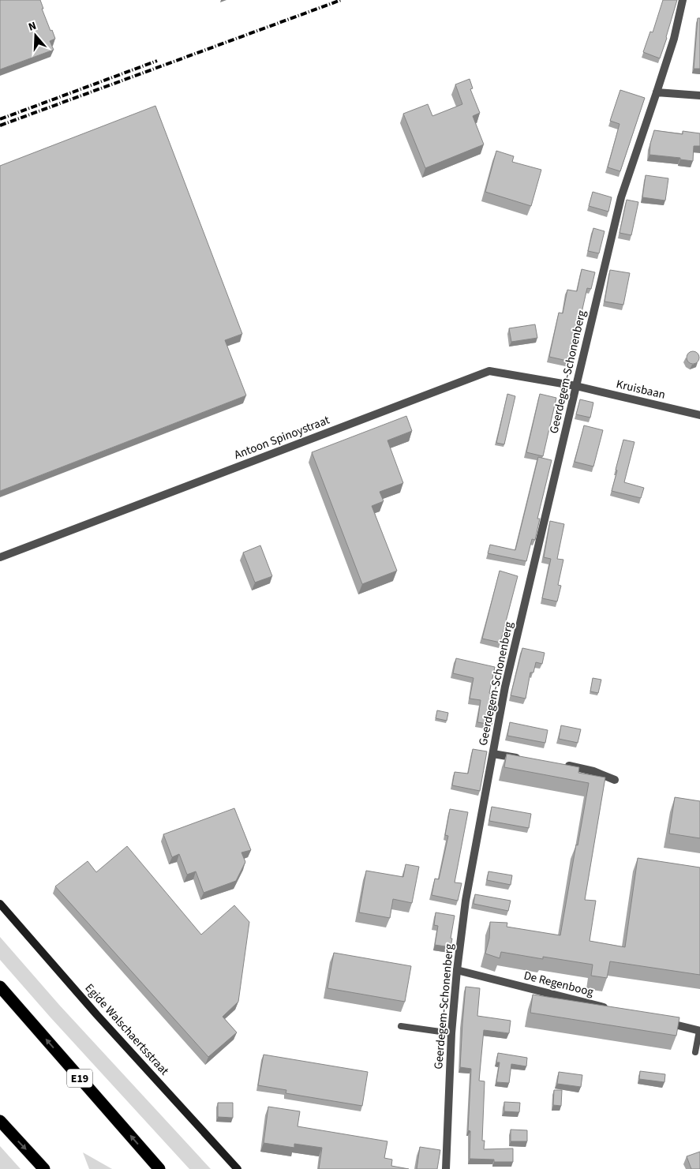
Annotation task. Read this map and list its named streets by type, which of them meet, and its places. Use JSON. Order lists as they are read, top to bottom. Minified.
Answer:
{"streets":{"highway":["E19"],"main road":["Egide Walschaertsstraat"],"street":["Geerdegem-Schonenberg","Kruisbaan","Antoon Spinoystraat","De Regenboog"]},"crossings":[["Geerdegem-Schonenberg","Kruisbaan"],["Geerdegem-Schonenberg","Antoon Spinoystraat"],["Geerdegem-Schonenberg","De Regenboog"],["Kruisbaan","Antoon Spinoystraat"]],"north":"top"}
